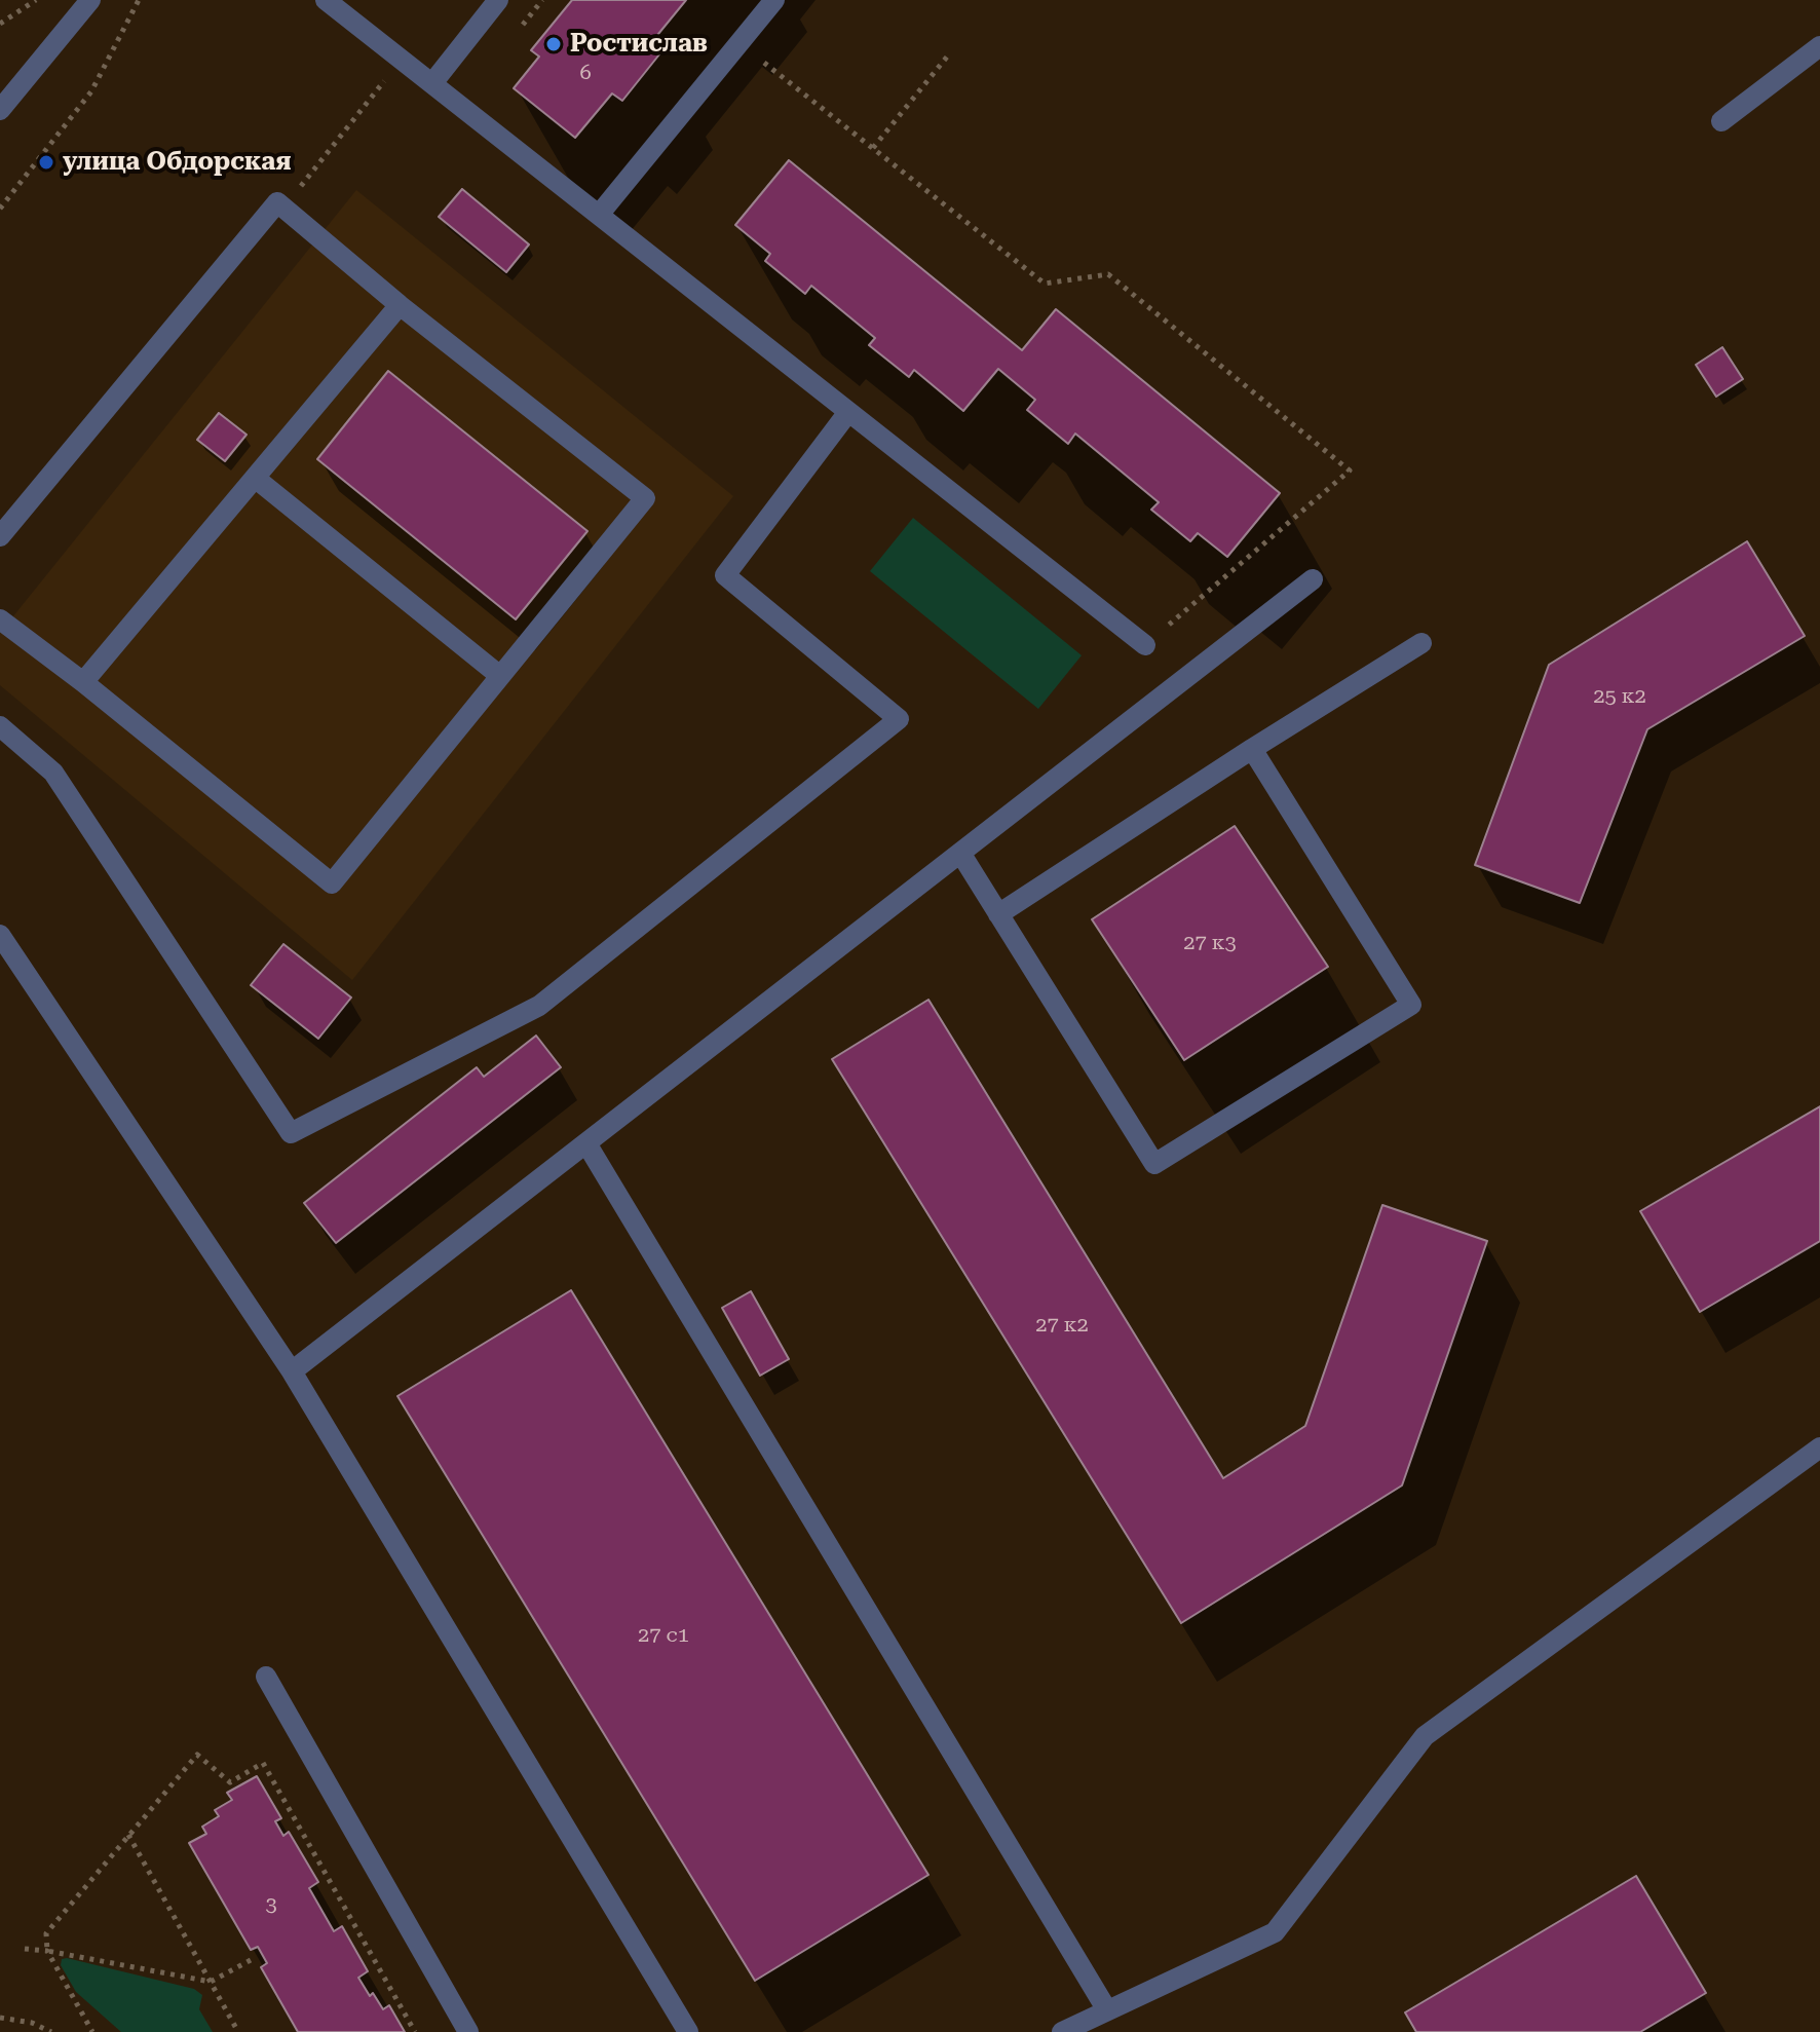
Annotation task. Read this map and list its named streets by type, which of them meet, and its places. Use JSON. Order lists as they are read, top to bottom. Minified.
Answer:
{"places":["Ростислав","улица Обдорская"],"house_numbers":["6","25 к2","27 к3","27 к2","27 с1","3"]}
